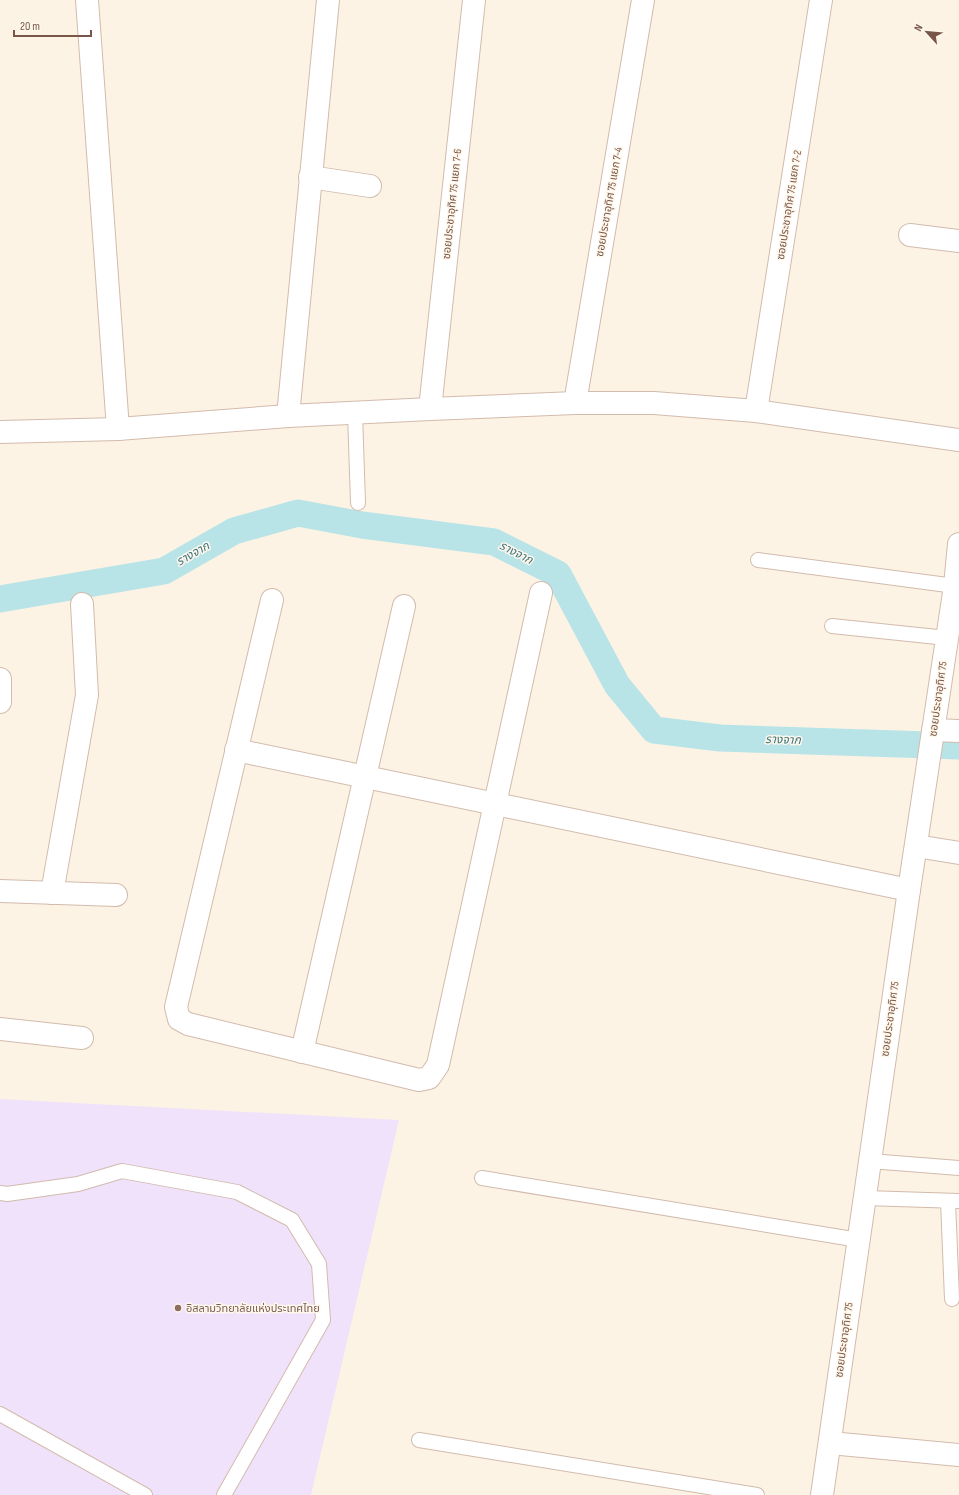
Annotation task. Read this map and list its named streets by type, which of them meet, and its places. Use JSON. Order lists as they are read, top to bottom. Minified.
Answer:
{"streets":{"street":["ซอยประชาอุทิศ 75 แยก 7-4","ซอยประชาอุทิศ 75 แยก 7-6","ซอยประชาอุทิศ 75 แยก 7-2","ซอยประชาอุทิศ 75"]},"water":["รางจาก"],"places":["อิสลามวิทยาลัยแห่งประเทศไทย"],"scale_bar":"20 m","north":"top left"}
